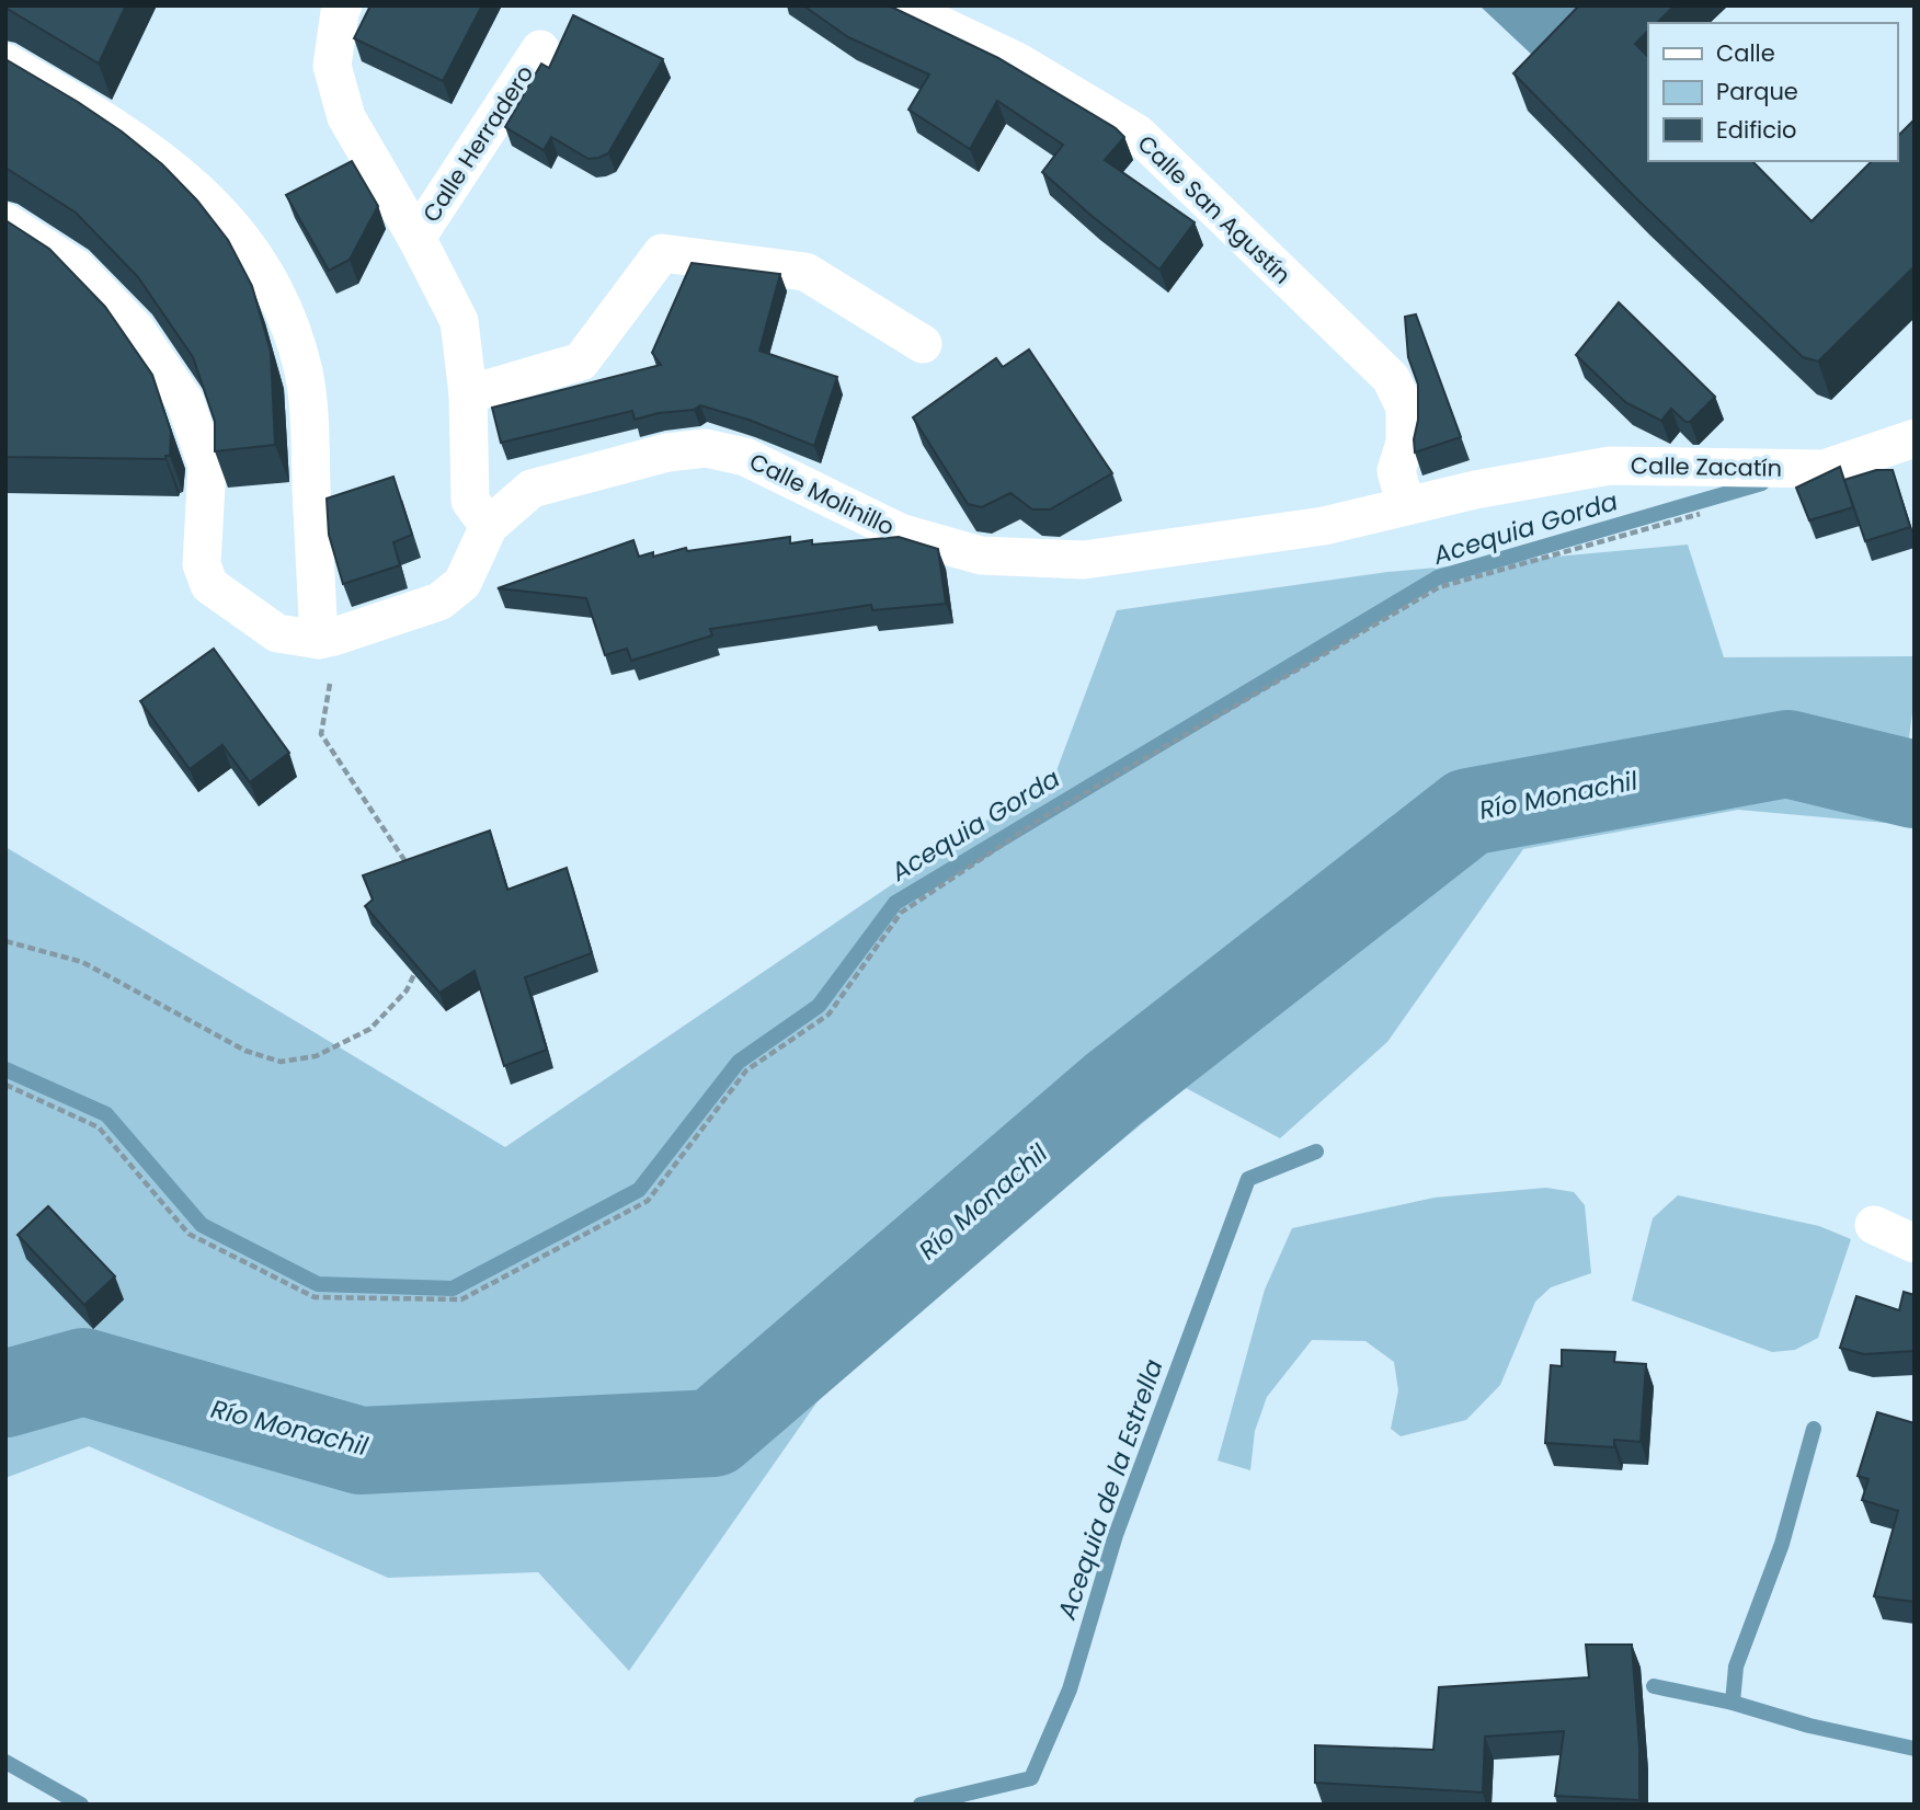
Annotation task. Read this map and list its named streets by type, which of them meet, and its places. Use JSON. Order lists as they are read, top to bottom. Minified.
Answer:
{"streets":{"street":["Calle Herradero","Calle San Agustín","Calle Zacatín","Calle Molinillo"]},"crossings":[["Calle Herradero","Calle Molinillo"],["Calle San Agustín","Calle Zacatín"],["Calle San Agustín","Calle Molinillo"],["Calle Zacatín","Calle Molinillo"]],"water":["Acequia Gorda","Río Monachil","Acequia de la Estrella"],"legend":["Calle","Parque","Edificio"]}
